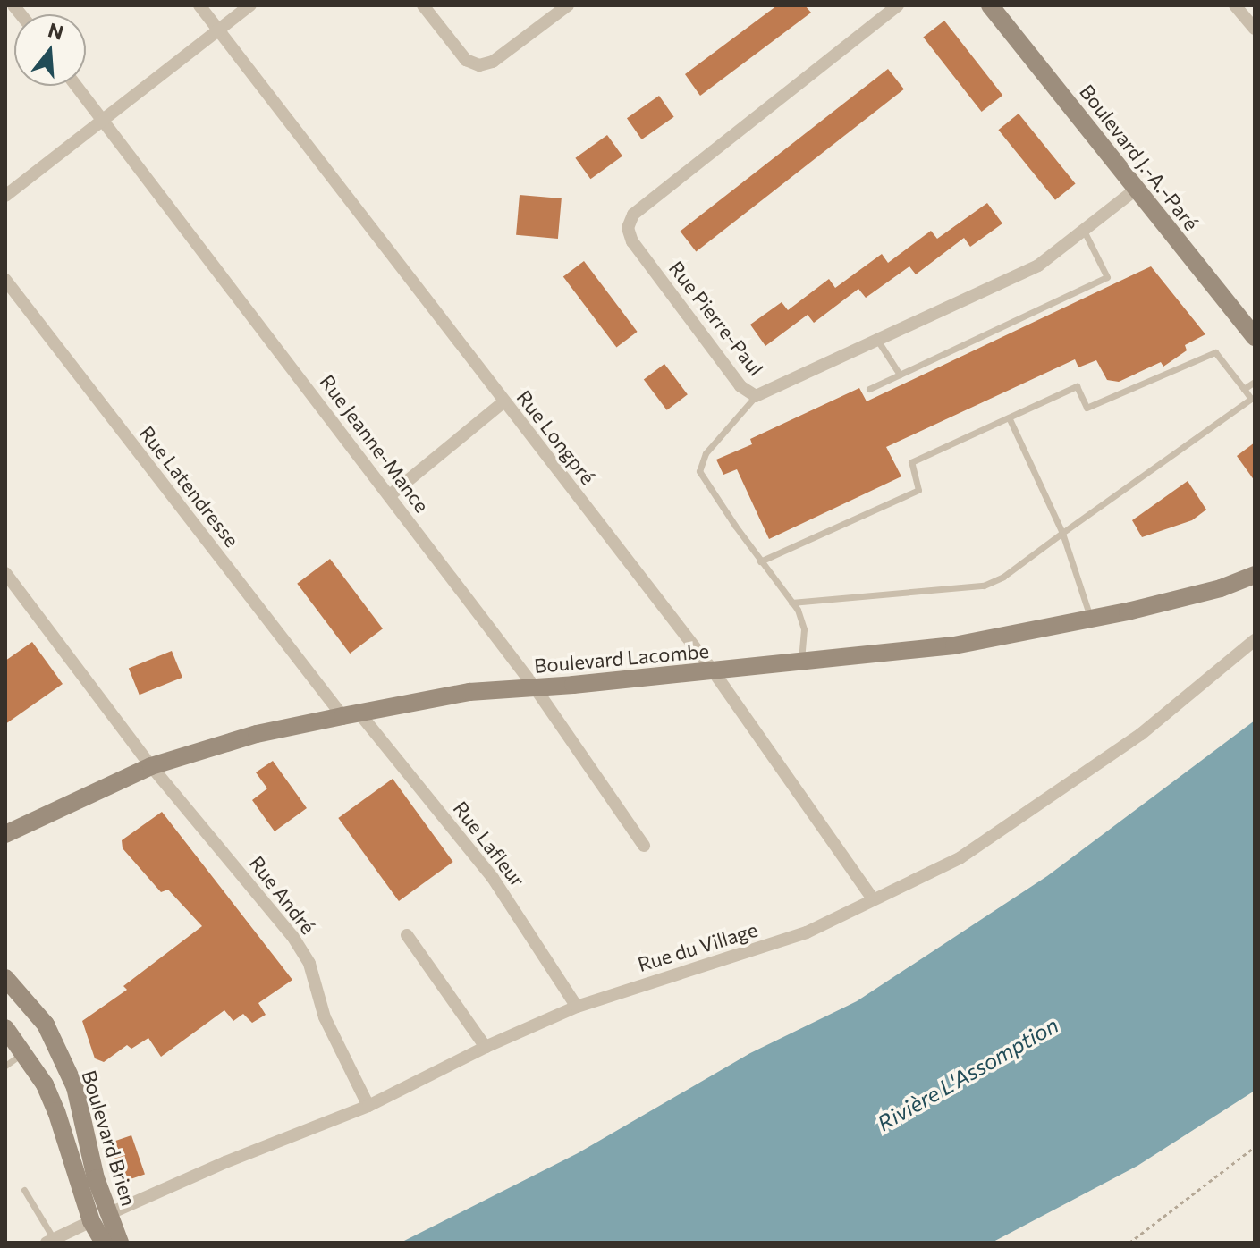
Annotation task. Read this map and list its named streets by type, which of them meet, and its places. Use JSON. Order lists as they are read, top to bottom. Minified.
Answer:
{"streets":{"main road":["Boulevard J.-A.-Paré","Boulevard Lacombe","Boulevard Brien"],"street":["Rue Pierre-Paul","Rue Longpré","Rue Jeanne-Mance","Rue Latendresse","Rue Lafleur","Rue André","Rue du Village"]},"crossings":[["Boulevard J.-A.-Paré","Rue Pierre-Paul"],["Rue Longpré","Boulevard Lacombe"],["Rue Longpré","Rue du Village"],["Rue Jeanne-Mance","Boulevard Lacombe"],["Rue Latendresse","Boulevard Lacombe"],["Rue Latendresse","Rue Lafleur"],["Boulevard Lacombe","Rue Lafleur"],["Boulevard Lacombe","Rue André"],["Rue Lafleur","Rue du Village"],["Rue André","Rue du Village"],["Rue du Village","Boulevard Brien"]],"water":["Rivière L'Assomption"],"north":"top"}
